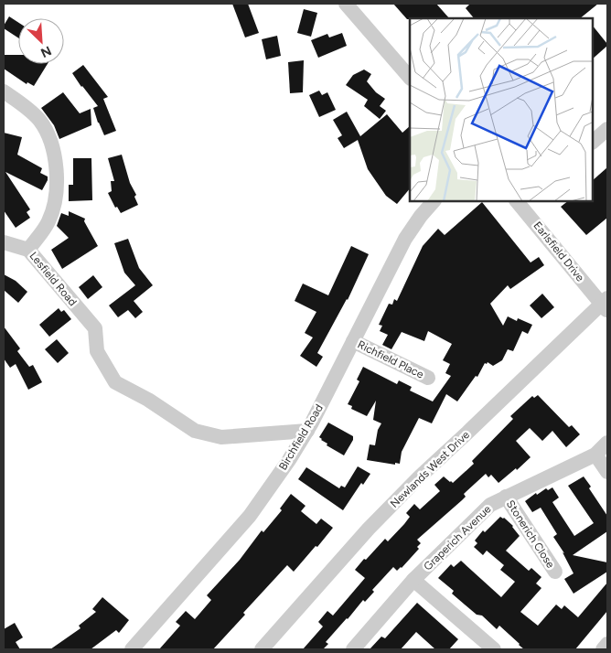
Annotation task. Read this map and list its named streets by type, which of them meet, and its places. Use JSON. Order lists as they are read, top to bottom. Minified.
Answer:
{"streets":{"street":["Earlsfield Drive","Lesfield Road","Richfield Place","Birchfield Road","Newlands West Drive","Stonerich Close","Graperich Avenue"]},"crossings":[["Earlsfield Drive","Newlands West Drive"],["Lesfield Road","Birchfield Road"],["Richfield Place","Birchfield Road"],["Stonerich Close","Graperich Avenue"]],"north":"bottom right"}
